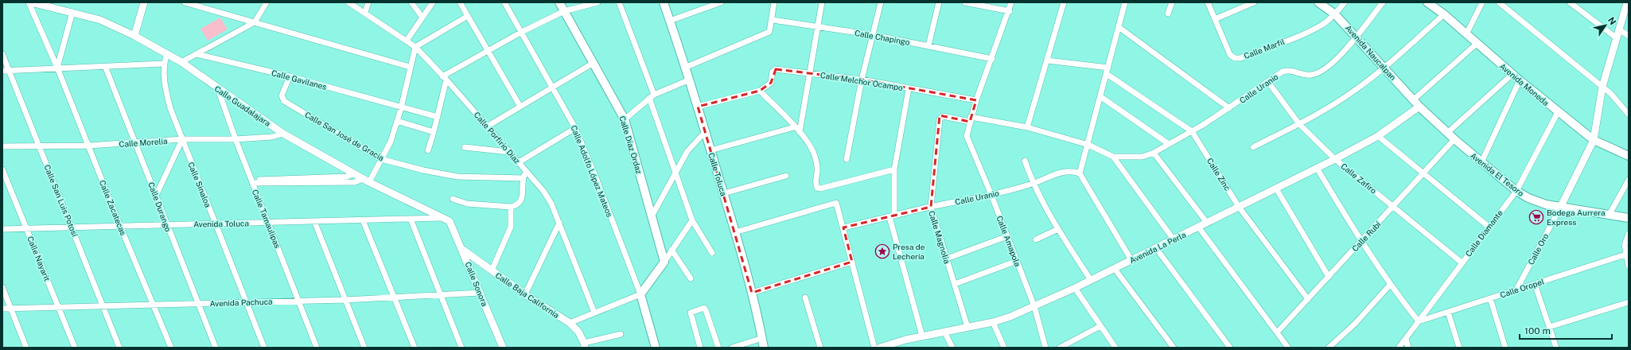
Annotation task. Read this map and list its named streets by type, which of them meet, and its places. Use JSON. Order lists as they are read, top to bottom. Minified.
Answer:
{"streets":{"main road":["Avenida Naucalpan","Avenida Moneda","Calle Díaz Ordaz","Calle Adolfo López Mateos","Calle Toluca","Avenida El Tesoro"],"street":["Calle Chapingo","Calle Marfil","Calle Gavilanes","Calle Melchor Ocampo","Calle Uranio","Calle Guadalajara","Calle San José de Gracia","Calle Porfirio Díaz","Calle Morelia","Calle Zinc","Calle Zafiro","Calle Sinaloa","Calle San Luis Potosí","Calle Durango","Calle Zacatecas","Calle Tamaulipas","Avenida Toluca","Calle Diamante","Calle Rubí","Calle Magnolia","Calle Amapola","Avenida La Perla","Calle Oro","Calle Nayarit","Calle Sonora","Calle Oropel","Calle Baja California","Avenida Pachuca"]},"crossings":[["Calle Marfil","Avenida Naucalpan"],["Avenida Naucalpan","Calle Uranio"],["Avenida Naucalpan","Avenida El Tesoro"],["Avenida Naucalpan","Avenida La Perla"],["Calle Gavilanes","Calle San José de Gracia"],["Avenida Moneda","Calle Diamante"],["Avenida Moneda","Calle Oro"],["Calle Uranio","Calle Zinc"],["Calle Uranio","Calle Zafiro"],["Calle Uranio","Calle Magnolia"],["Calle Uranio","Calle Amapola"],["Calle Guadalajara","Calle Morelia"],["Calle Guadalajara","Calle Sinaloa"],["Calle Guadalajara","Calle Zacatecas"],["Calle Guadalajara","Calle Tamaulipas"],["Calle Guadalajara","Avenida Toluca"],["Calle Guadalajara","Calle Sonora"],["Calle Morelia","Calle Sinaloa"],["Calle Morelia","Calle San Luis Potosí"],["Calle Morelia","Calle Durango"],["Calle Morelia","Calle Zacatecas"],["Calle Morelia","Calle Tamaulipas"],["Calle Zinc","Calle Rubí"],["Calle Zinc","Avenida La Perla"],["Avenida El Tesoro","Calle Diamante"],["Avenida El Tesoro","Calle Rubí"],["Avenida El Tesoro","Avenida La Perla"],["Avenida El Tesoro","Calle Oro"],["Calle Zafiro","Calle Diamante"],["Calle Zafiro","Calle Rubí"],["Calle Zafiro","Avenida La Perla"],["Calle Sinaloa","Avenida Toluca"],["Calle Sinaloa","Avenida Pachuca"],["Calle San Luis Potosí","Avenida Toluca"],["Calle San Luis Potosí","Avenida Pachuca"],["Calle Durango","Avenida Toluca"],["Calle Durango","Avenida Pachuca"],["Calle Zacatecas","Avenida Toluca"],["Calle Zacatecas","Avenida Pachuca"],["Calle Tamaulipas","Avenida Toluca"],["Calle Tamaulipas","Avenida Pachuca"],["Avenida Toluca","Calle Nayarit"],["Calle Diamante","Calle Oropel"],["Calle Magnolia","Calle Amapola"],["Calle Magnolia","Avenida La Perla"],["Calle Amapola","Avenida La Perla"],["Calle Oro","Calle Oropel"],["Calle Nayarit","Avenida Pachuca"],["Calle Sonora","Calle Baja California"],["Calle Sonora","Avenida Pachuca"]],"places":{"supermarket":["Bodega Aurrera Express"],"place":["Presa de Lechería"]},"scale_bar":"100 m","north":"top right"}
